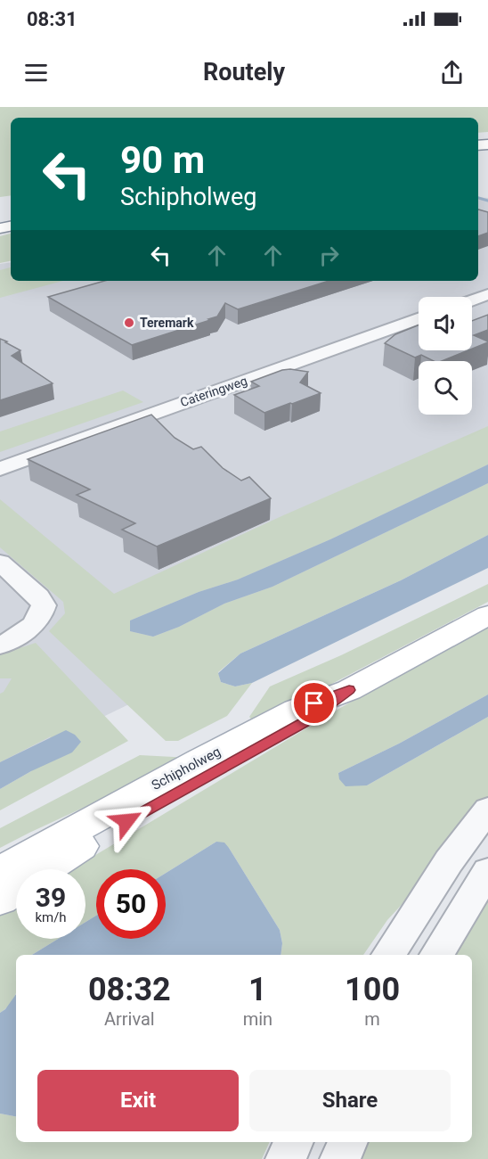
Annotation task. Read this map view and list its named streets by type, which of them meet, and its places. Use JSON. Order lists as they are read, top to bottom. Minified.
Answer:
{"streets":{"main road":["Schipholweg"],"street":["Cateringweg"]},"places":["Teremark"],"page":{"status":"08:31","header":"Routely","turn":["90 m","Schipholweg"],"speed":"39 km/h","limit":"50","eta":["08:32","Arrival","1","min","100","m"],"buttons":["Exit","Share"]}}
